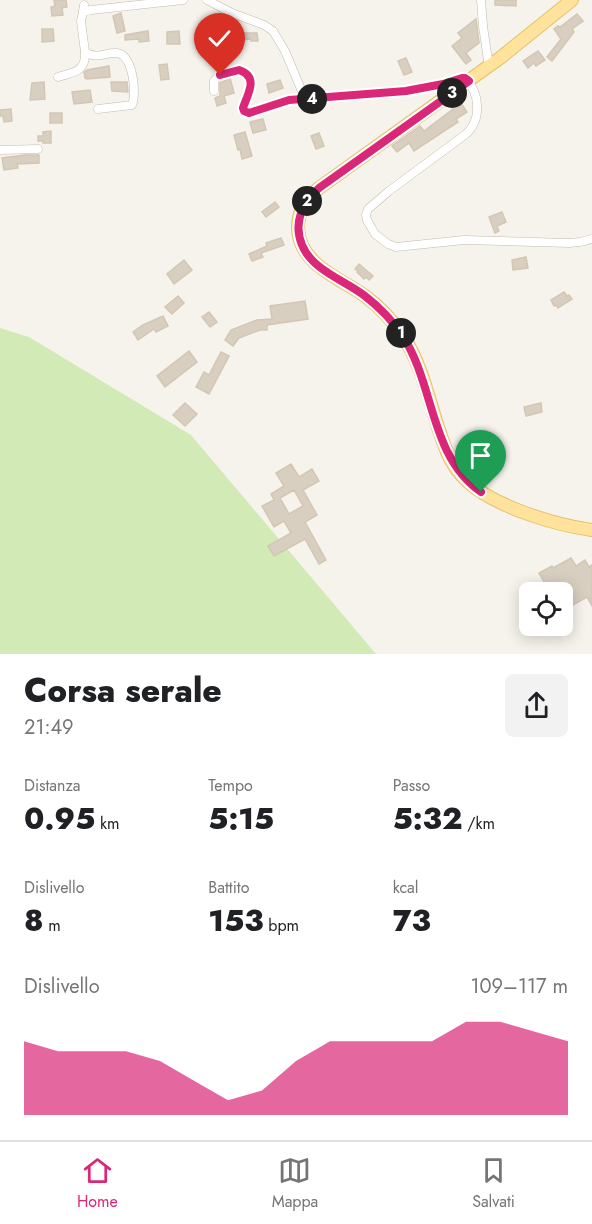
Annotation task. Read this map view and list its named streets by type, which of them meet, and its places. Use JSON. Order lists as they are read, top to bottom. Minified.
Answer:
{"page":{"pins":["3","4","2","1"],"heading":["Corsa serale","21:49"],"stats":[["Distanza","0.95 km"],["Tempo","5:15"],["Passo","5:32 /km"],["Dislivello","8 m"],["Battito","153 bpm"],["kcal","73"]],"chart":["Dislivello","109–117 m"],"tabs":["Home","Mappa","Salvati"]}}
